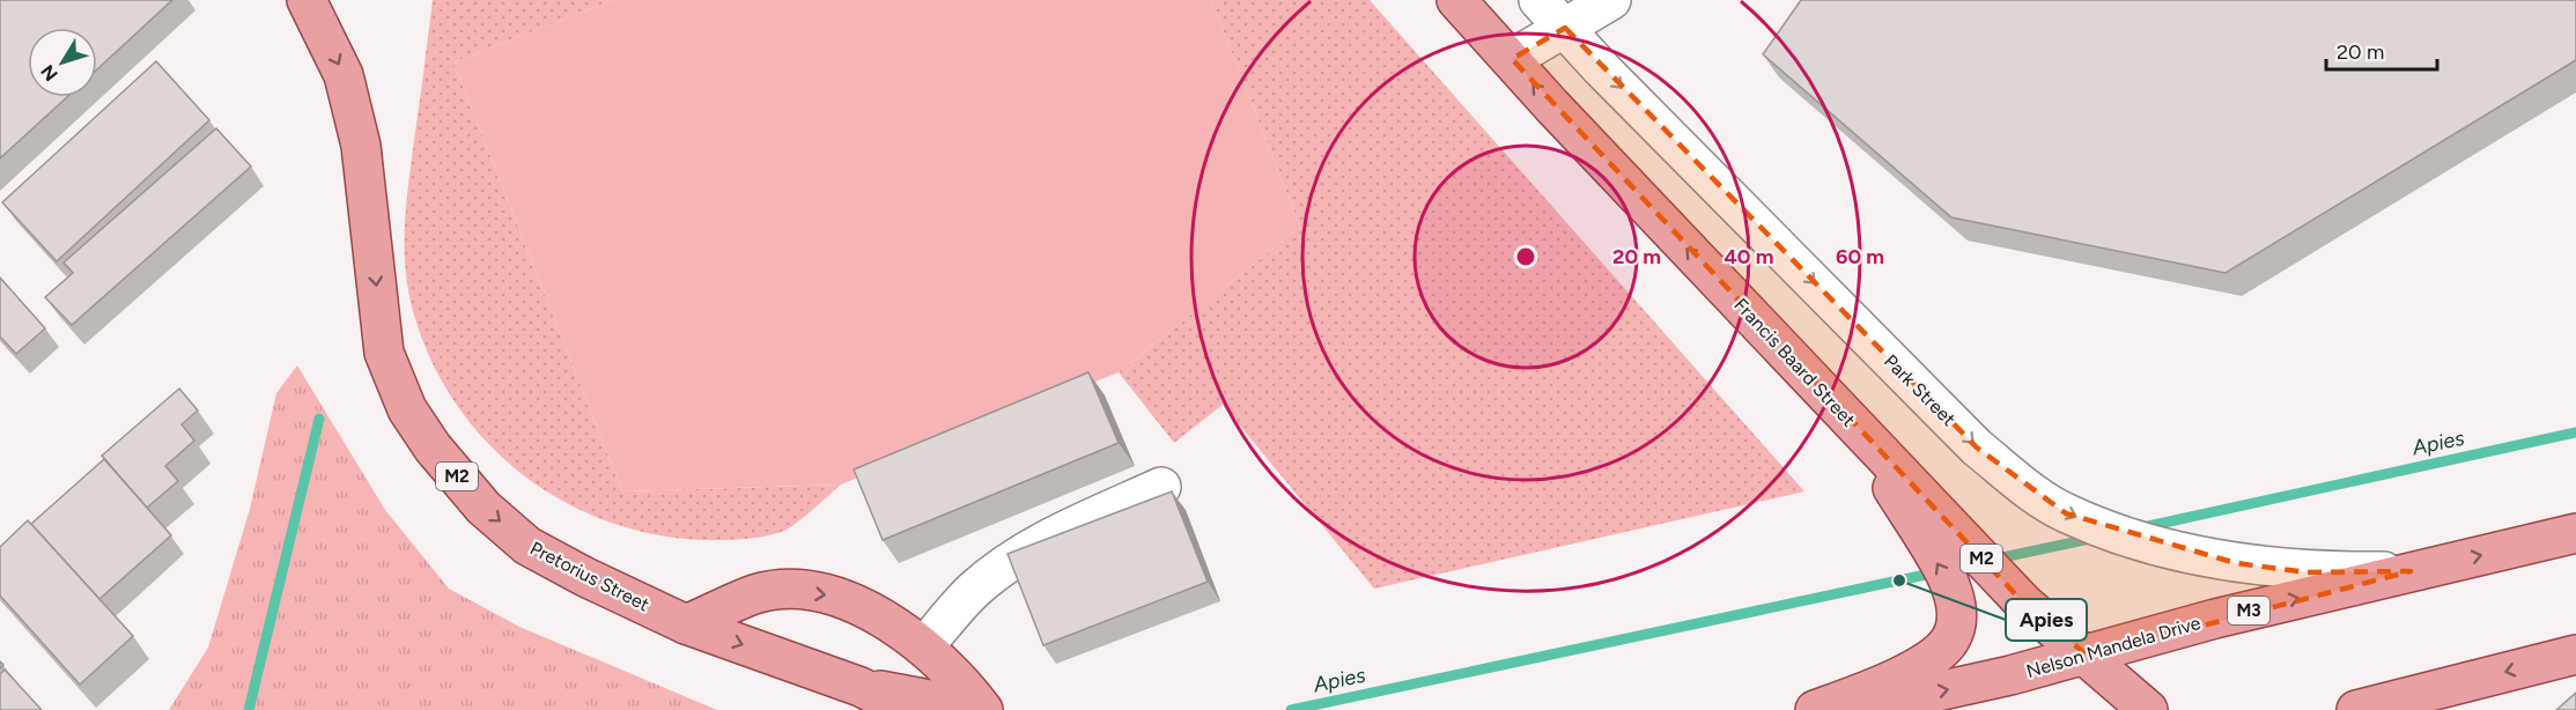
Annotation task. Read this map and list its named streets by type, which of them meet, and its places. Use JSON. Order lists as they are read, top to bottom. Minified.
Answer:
{"streets":{"main road":["Francis Baard Street","M2","Pretorius Street","M3","Nelson Mandela Drive"],"street":["Park Street"]},"crossings":[["Francis Baard Street","Nelson Mandela Drive"],["Park Street","Nelson Mandela Drive"]],"one_way":["Francis Baard Street","Park Street","Pretorius Street"],"water":["Apies"],"places":["Apies"],"scale_bar":"20 m","north":"bottom left","rings":["20 m","40 m","60 m"]}
